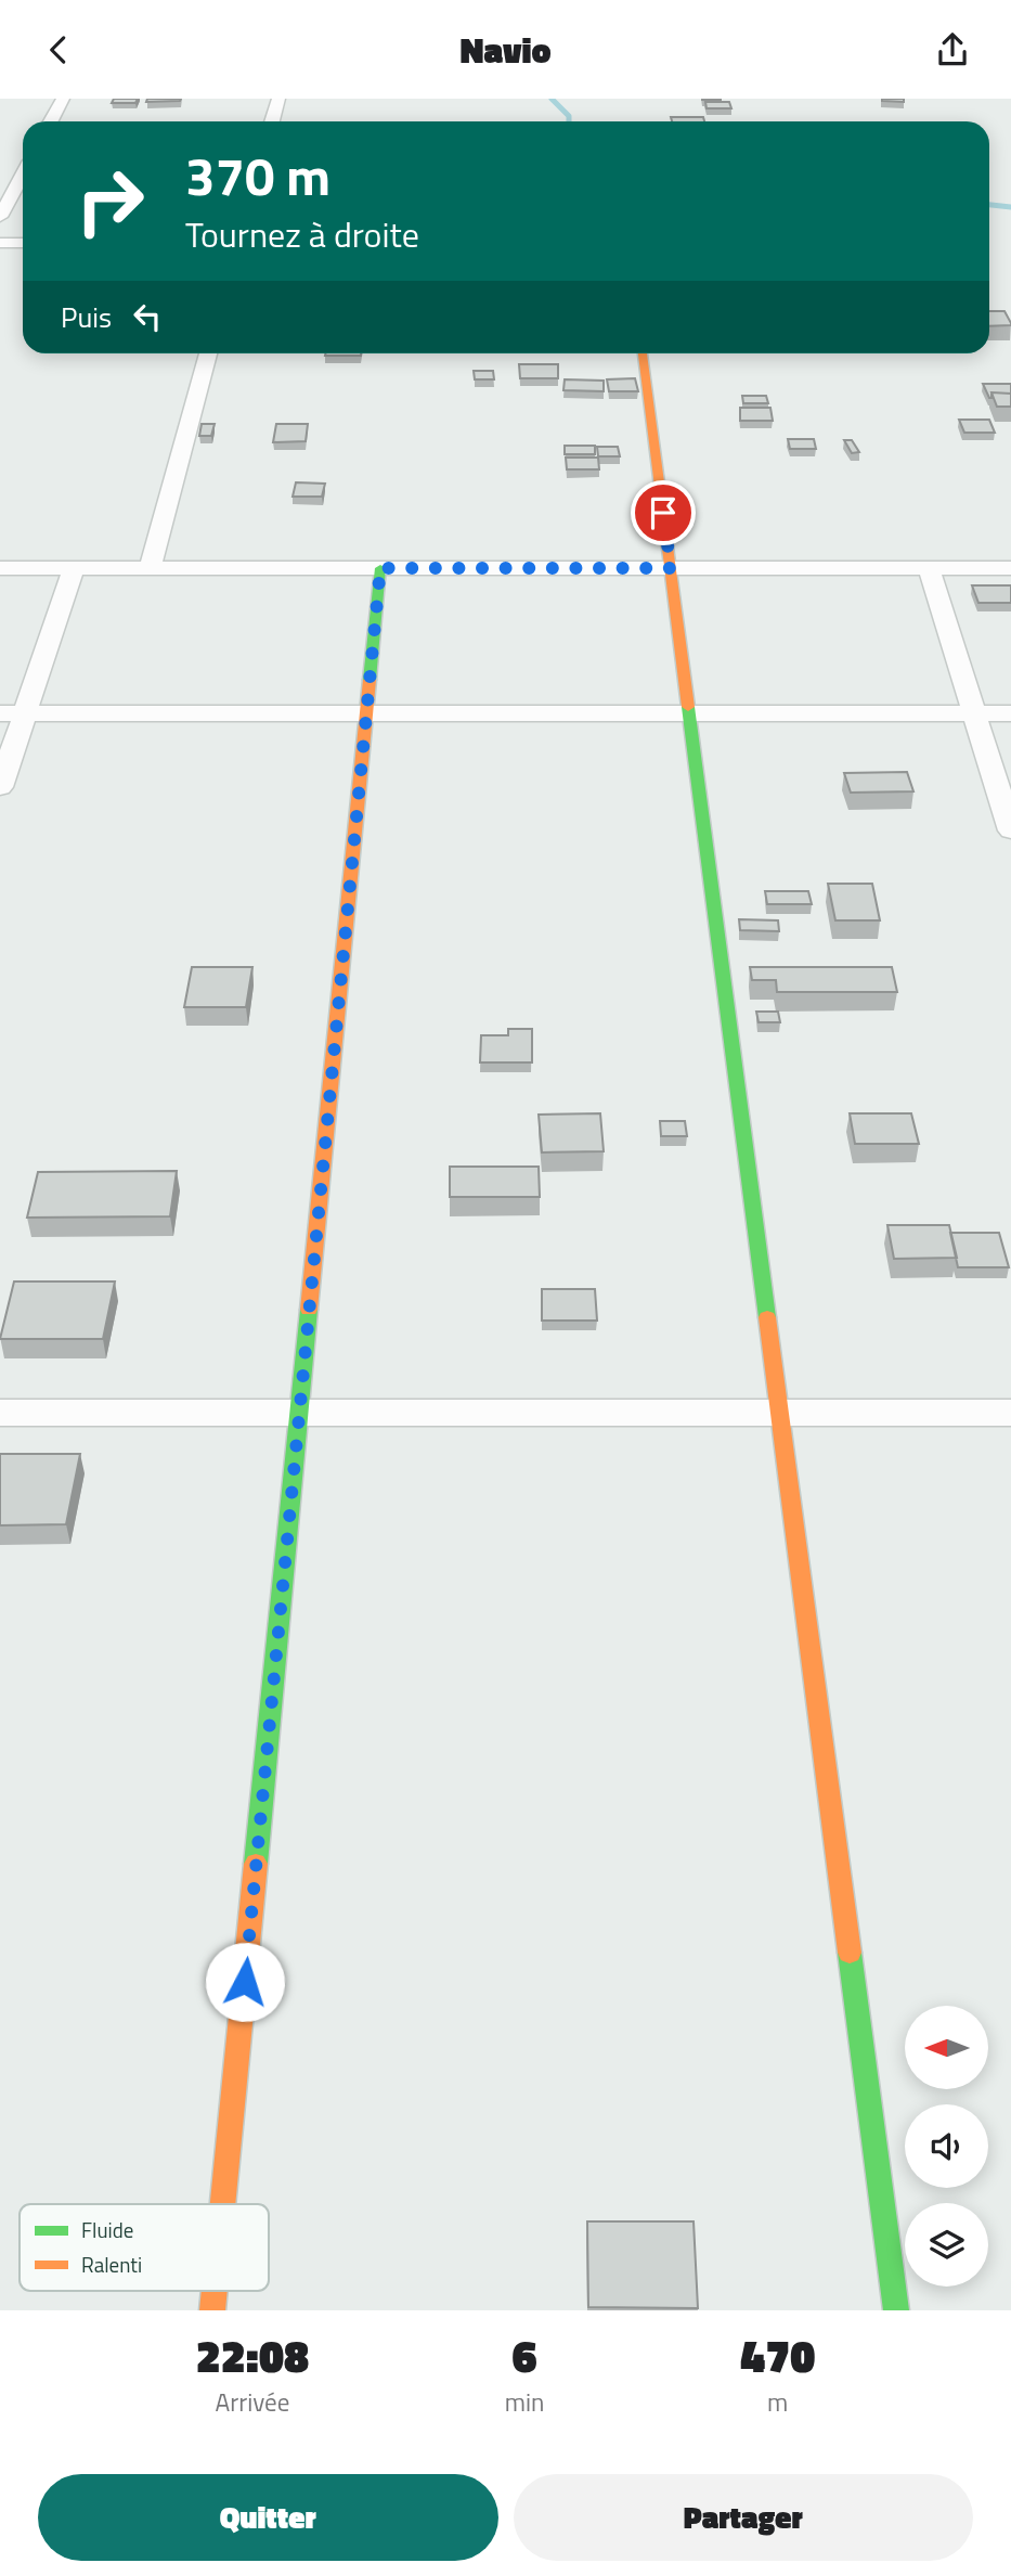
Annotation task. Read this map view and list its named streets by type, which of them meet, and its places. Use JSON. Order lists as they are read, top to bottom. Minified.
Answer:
{"legend":["Fluide","Ralenti"],"north":"left","page":{"header":"Navio","turn":["370 m","Tournez à droite"],"then":"Puis","eta":["22:08","Arrivée","6","min","470","m"],"buttons":["Quitter","Partager"]}}
